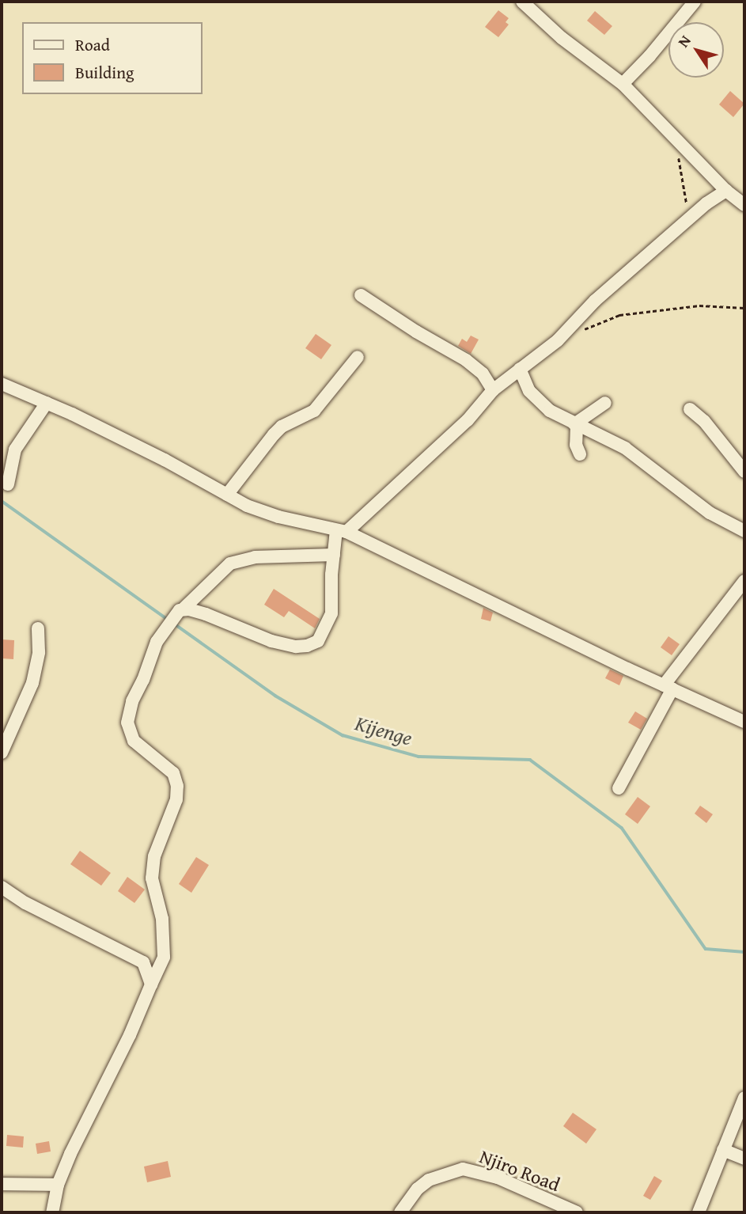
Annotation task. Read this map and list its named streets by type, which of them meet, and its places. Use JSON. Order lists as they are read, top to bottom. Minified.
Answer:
{"streets":{"street":["Njiro Road"]},"water":["Kijenge"],"legend":["Road","Building"],"north":"top left"}
